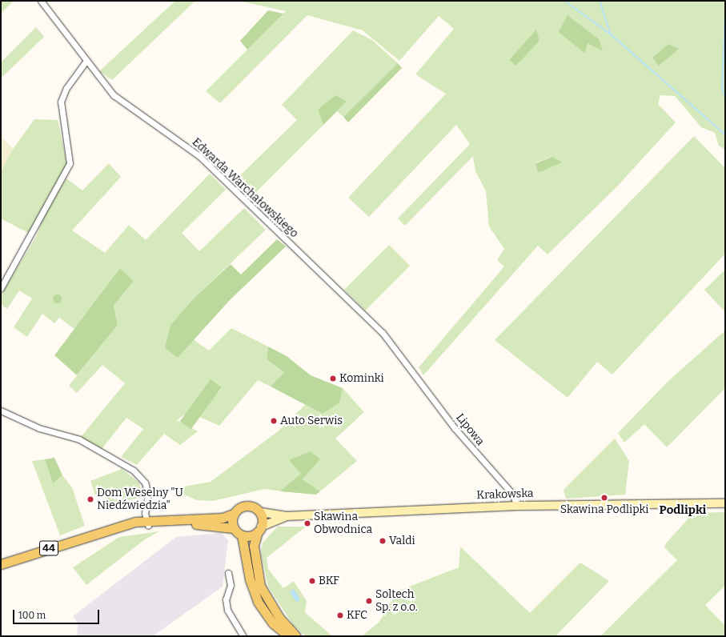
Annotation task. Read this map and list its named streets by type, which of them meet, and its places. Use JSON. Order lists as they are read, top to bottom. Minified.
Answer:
{"streets":{"main road":["Krakowska","44"],"street":["Edwarda Warchałowskiego","Lipowa"]},"crossings":[["Edwarda Warchałowskiego","Lipowa"],["Lipowa","Krakowska"],["Krakowska","44"]],"districts":["Podlipki"],"places":["Kominki","Auto Serwis","Skawina Podlipki","Dom Weselny \"U Niedźwiedzia\"","Skawina Obwodnica","Valdi","BKF","Soltech Sp. z o.o.","KFC"],"scale_bar":"100 m"}
